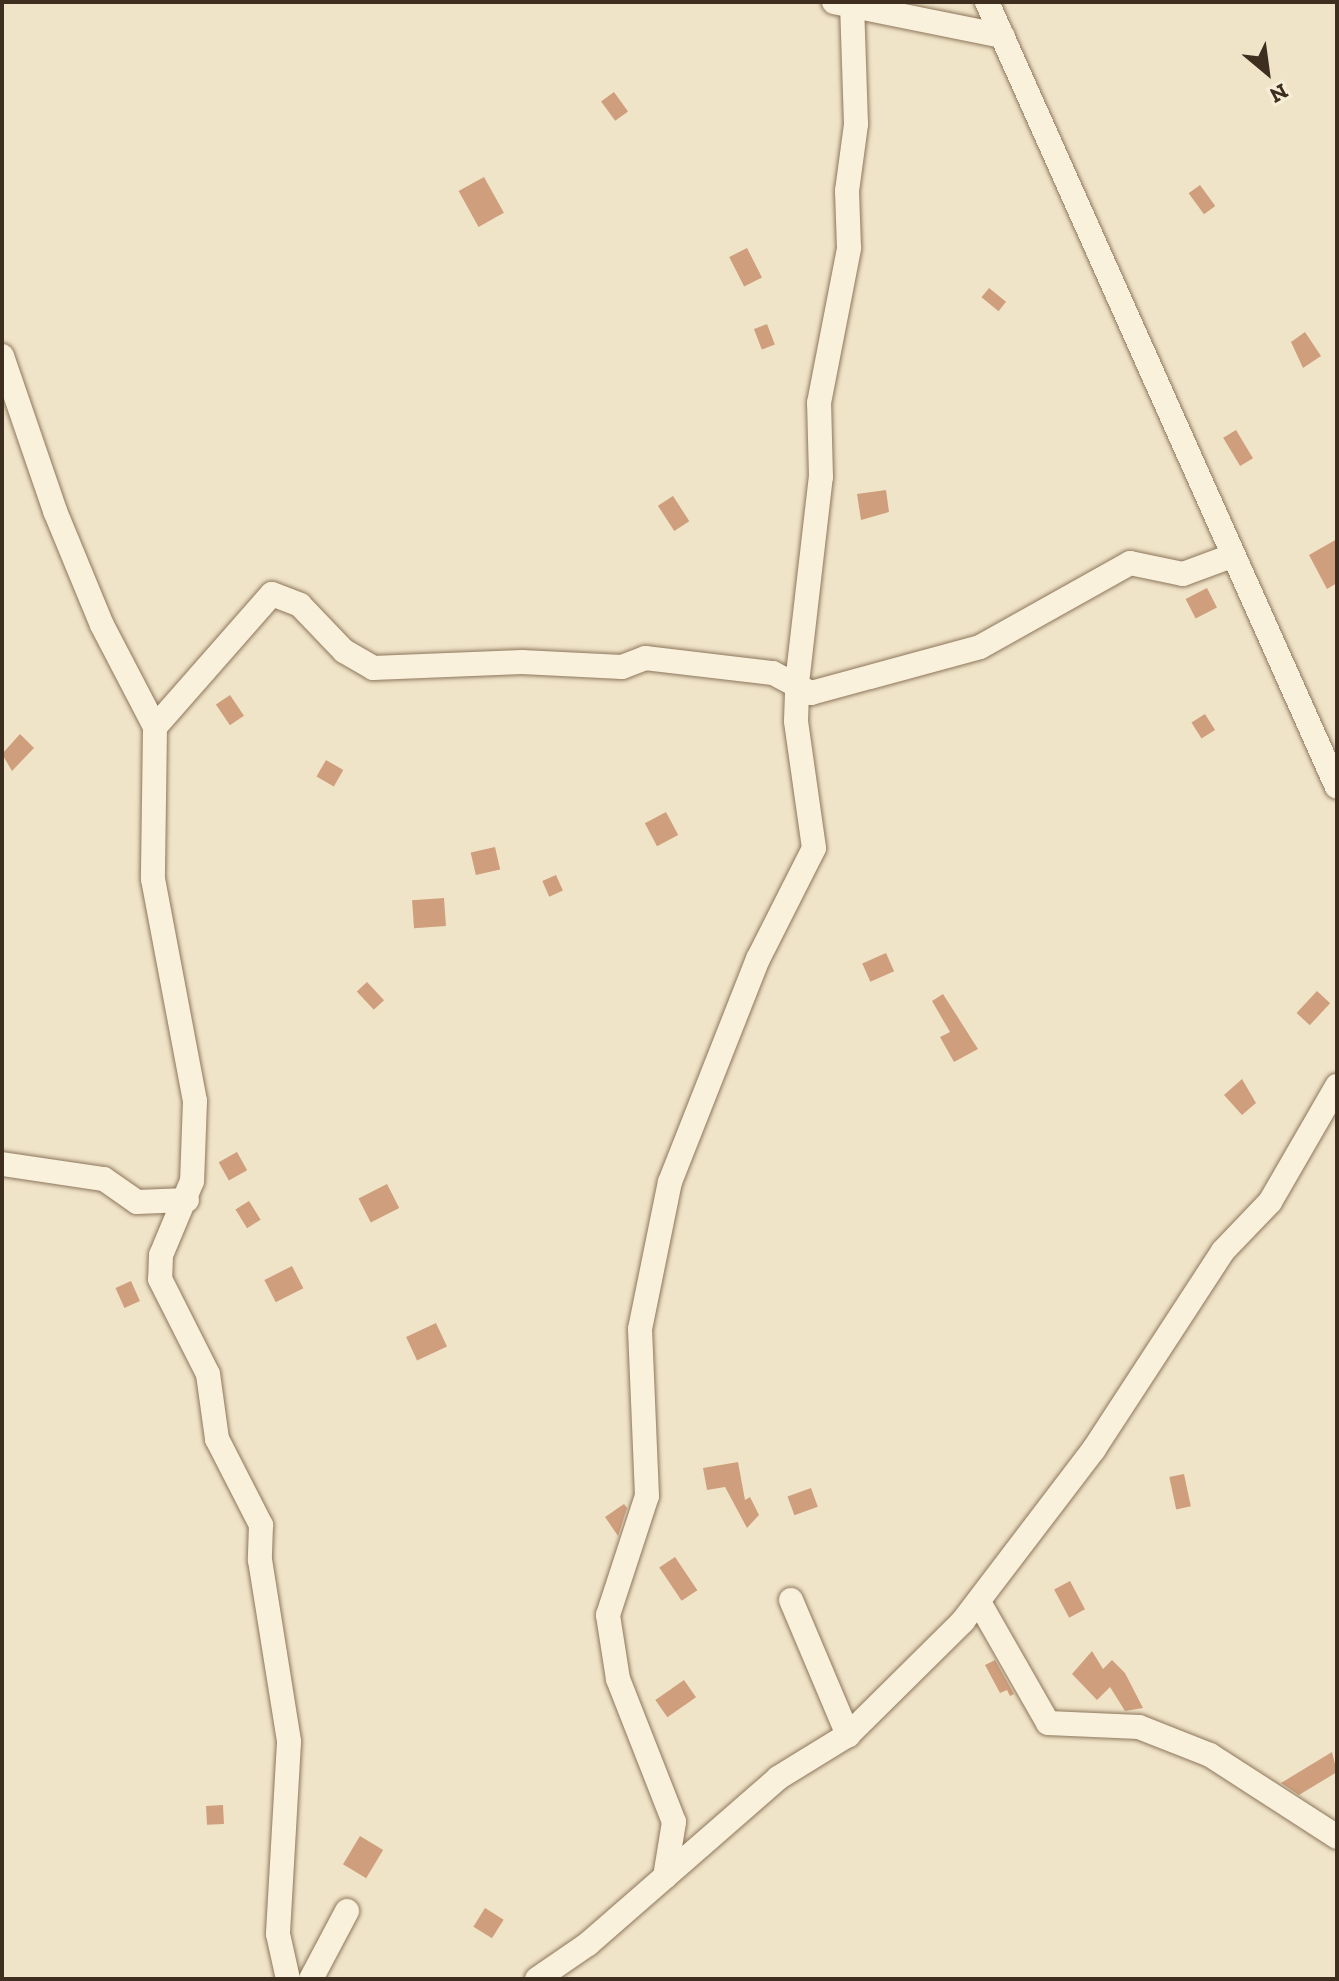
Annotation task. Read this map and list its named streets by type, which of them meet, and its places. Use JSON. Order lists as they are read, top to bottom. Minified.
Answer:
{"north":"bottom right"}
